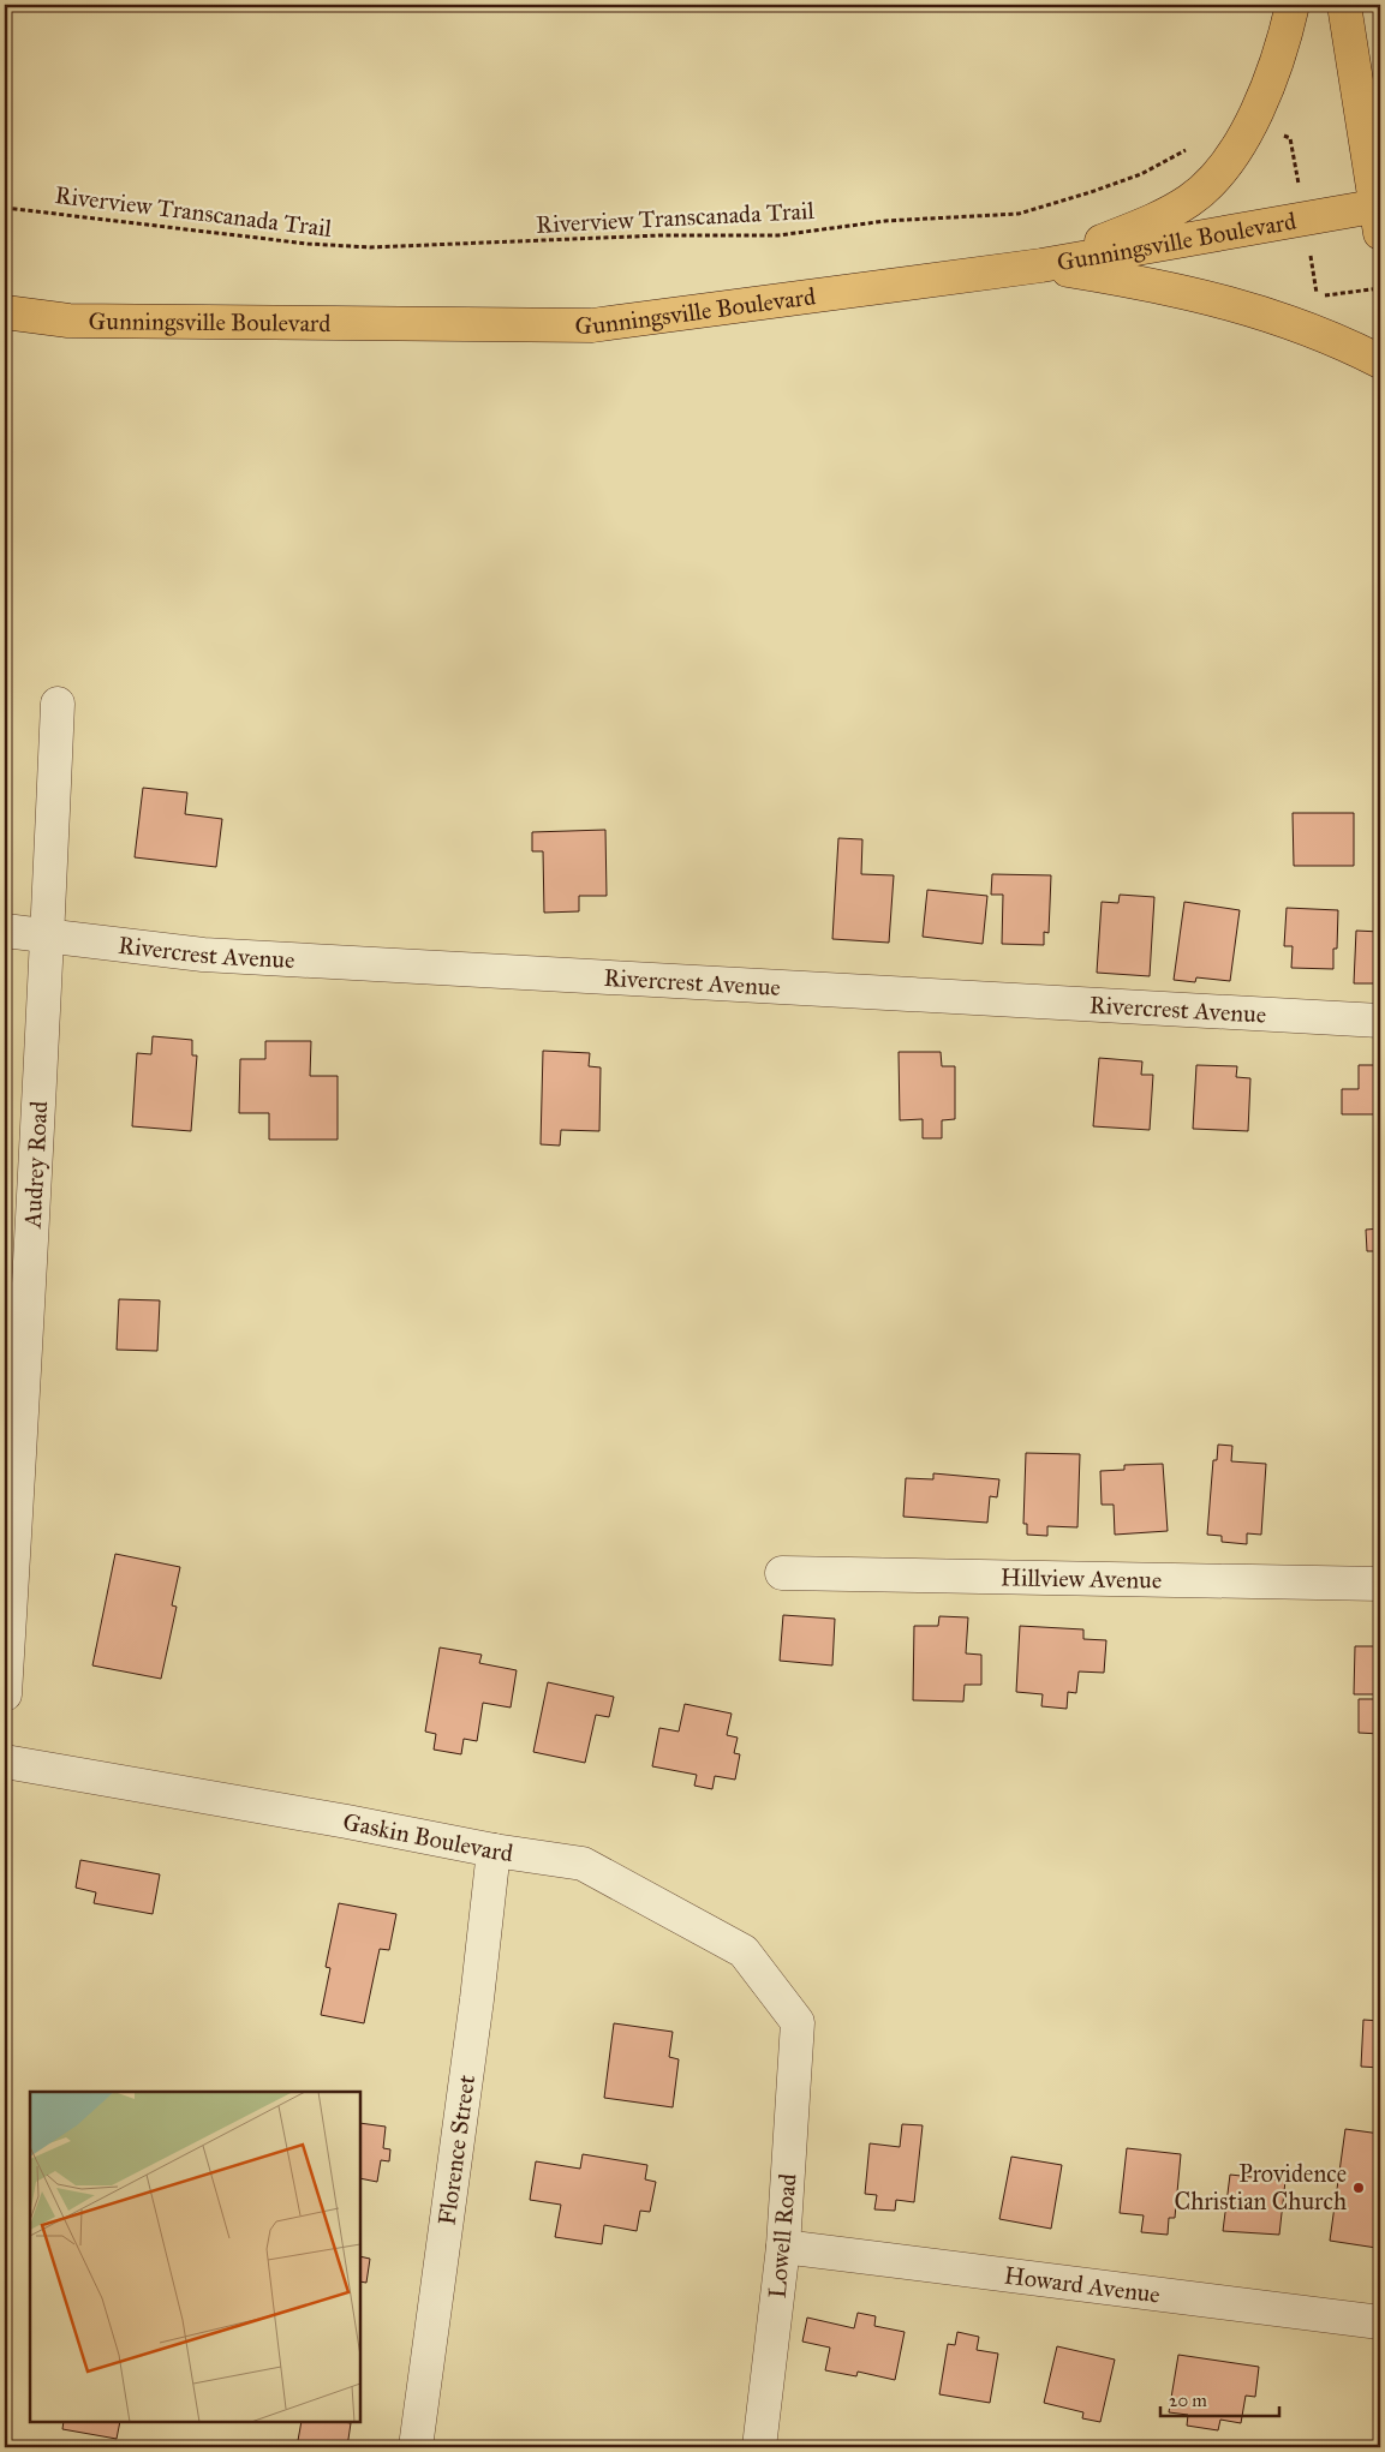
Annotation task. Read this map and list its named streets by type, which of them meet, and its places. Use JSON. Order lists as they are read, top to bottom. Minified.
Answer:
{"streets":{"main road":["Gunningsville Boulevard"],"street":["Rivercrest Avenue","Audrey Road","Hillview Avenue","Gaskin Boulevard","Florence Street","Lowell Road","Howard Avenue"],"path":["Riverview Transcanada Trail"]},"crossings":[["Rivercrest Avenue","Audrey Road"],["Gaskin Boulevard","Florence Street"],["Gaskin Boulevard","Lowell Road"],["Lowell Road","Howard Avenue"]],"places":["Providence Christian Church"],"scale_bar":"20 m"}
